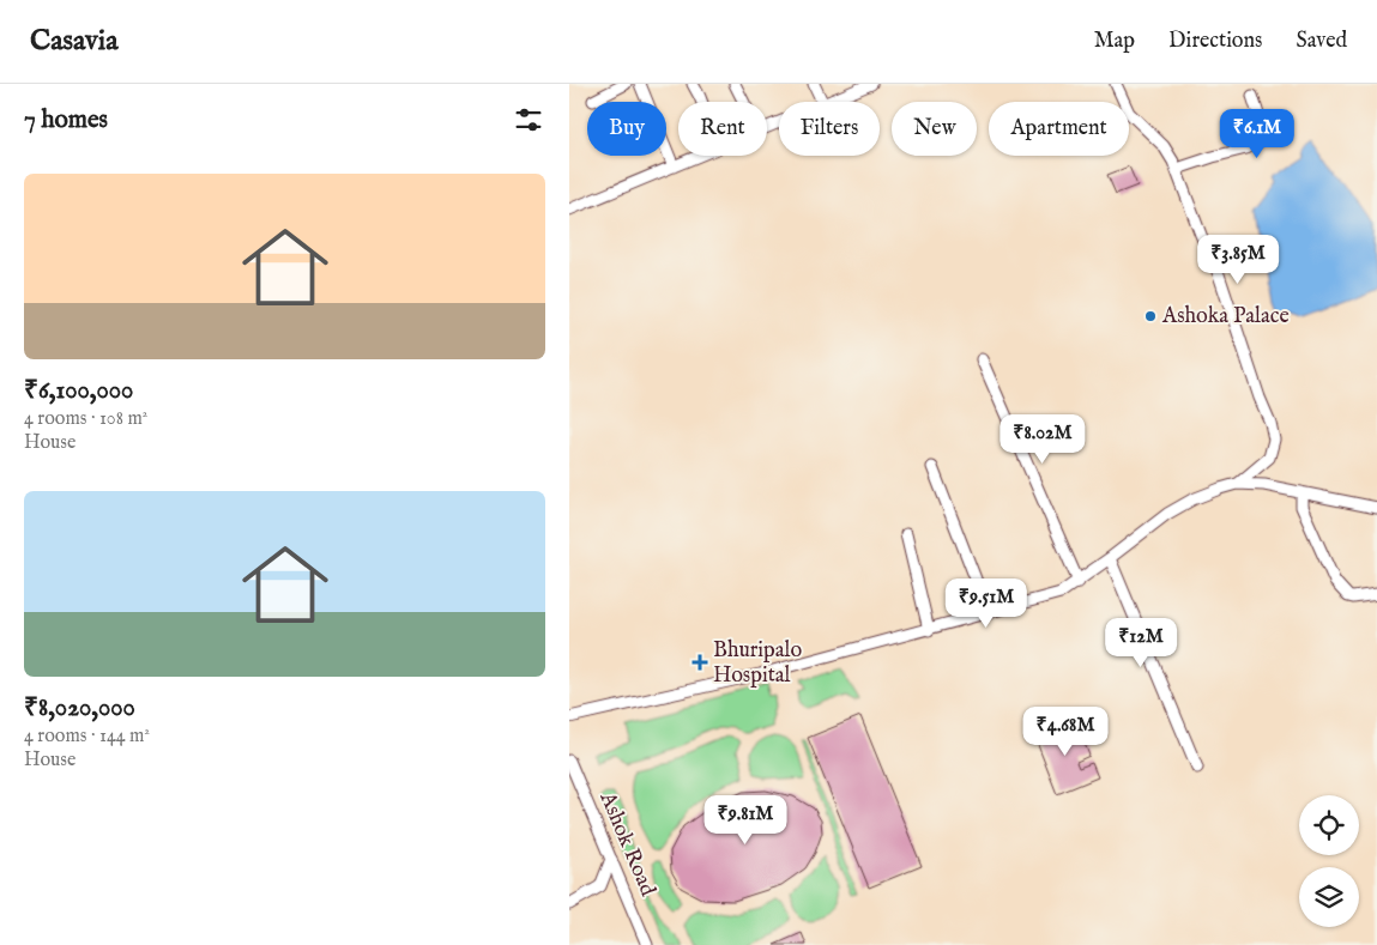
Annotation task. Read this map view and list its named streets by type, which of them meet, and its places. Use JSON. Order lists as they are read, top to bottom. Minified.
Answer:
{"streets":{"street":["Ashok Road"]},"places":{"other":["Ashoka Palace"],"health":["Bhuripalo Hospital"]},"page":{"header":"Casavia","nav":["Map","Directions","Saved"],"heading":"7 homes","chip":["Buy","Rent","Filters","New","Apartment"],"price":["₹6.1M","₹3.85M","₹8.02M","₹9.51M","₹12M","₹4.68M","₹9.81M"],"list":[{"name":"₹6,100,000","note":"4 rooms · 108 m² · House"},{"name":"₹8,020,000","note":"4 rooms · 144 m² · House"}]}}
